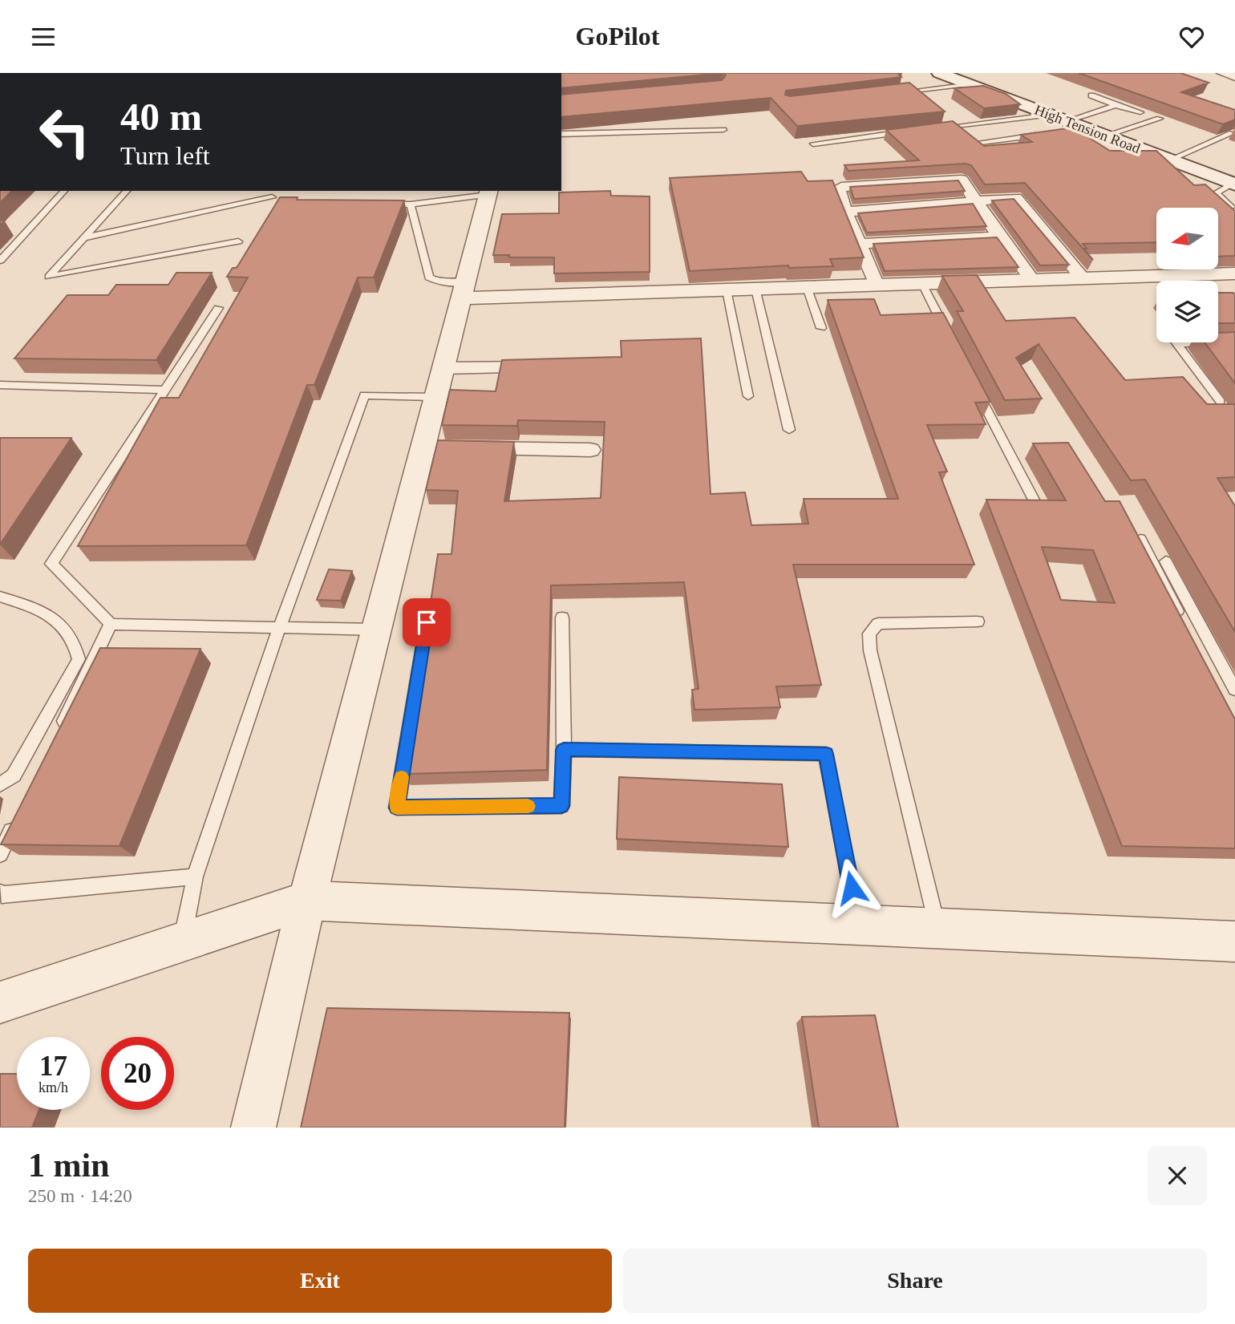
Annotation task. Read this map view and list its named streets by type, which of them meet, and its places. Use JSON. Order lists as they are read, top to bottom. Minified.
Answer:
{"streets":{"main road":["High Tension Road"]},"north":"left","page":{"header":"GoPilot","turn":["40 m","Turn left"],"speed":"17 km/h","limit":"20","heading":["1 min","250 m · 14:20"],"buttons":["Exit","Share"]}}
